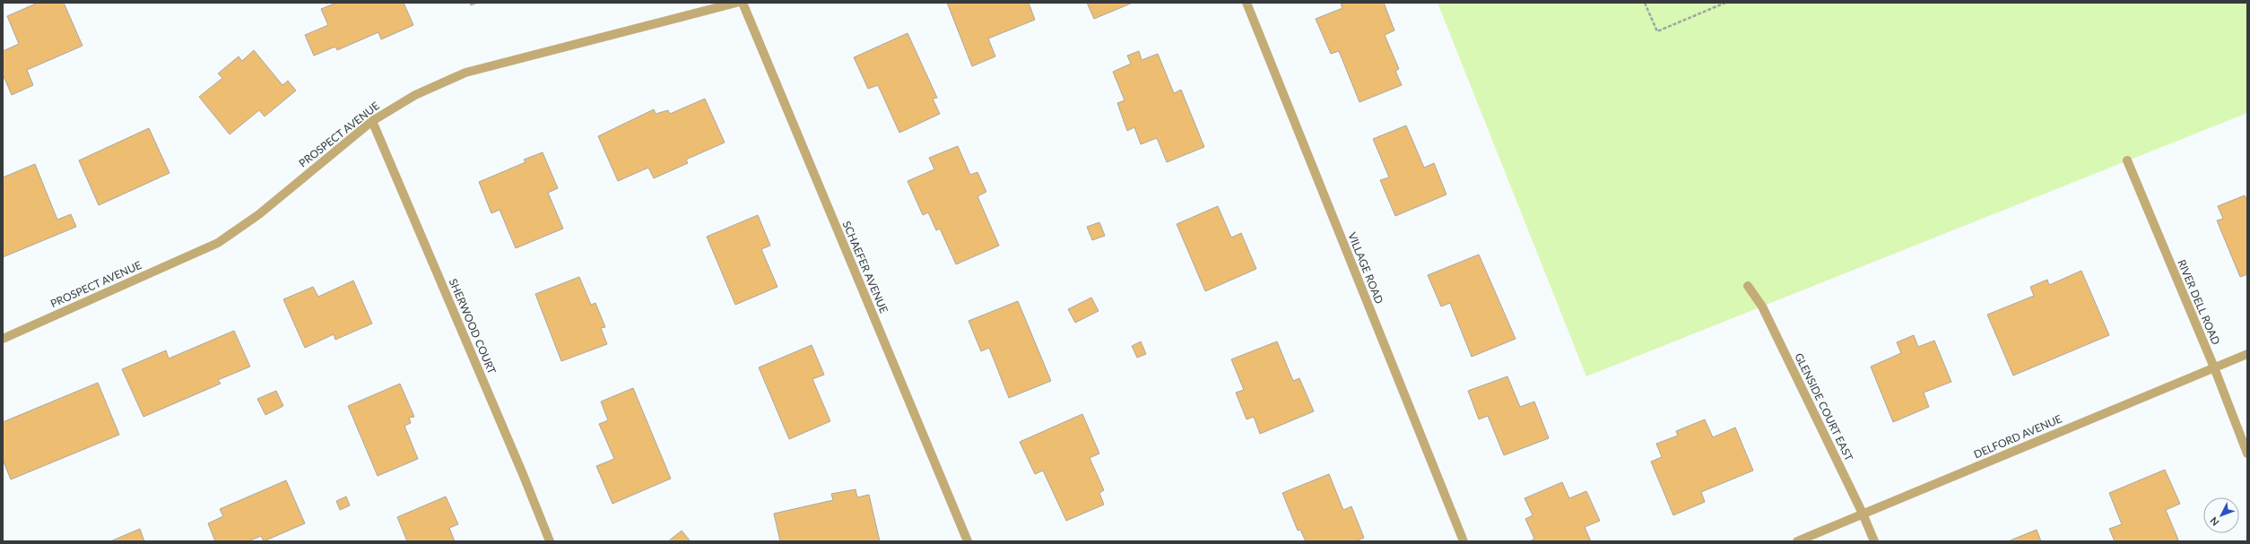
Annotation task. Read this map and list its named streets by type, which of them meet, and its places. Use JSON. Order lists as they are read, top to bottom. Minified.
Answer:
{"streets":{"street":["PROSPECT AVENUE","SCHAEFER AVENUE","VILLAGE ROAD","RIVER DELL ROAD","SHERWOOD COURT","GLENSIDE COURT EAST","DELFORD AVENUE"]},"crossings":[["PROSPECT AVENUE","SHERWOOD COURT"],["RIVER DELL ROAD","DELFORD AVENUE"],["GLENSIDE COURT EAST","DELFORD AVENUE"]],"north":"bottom left"}
